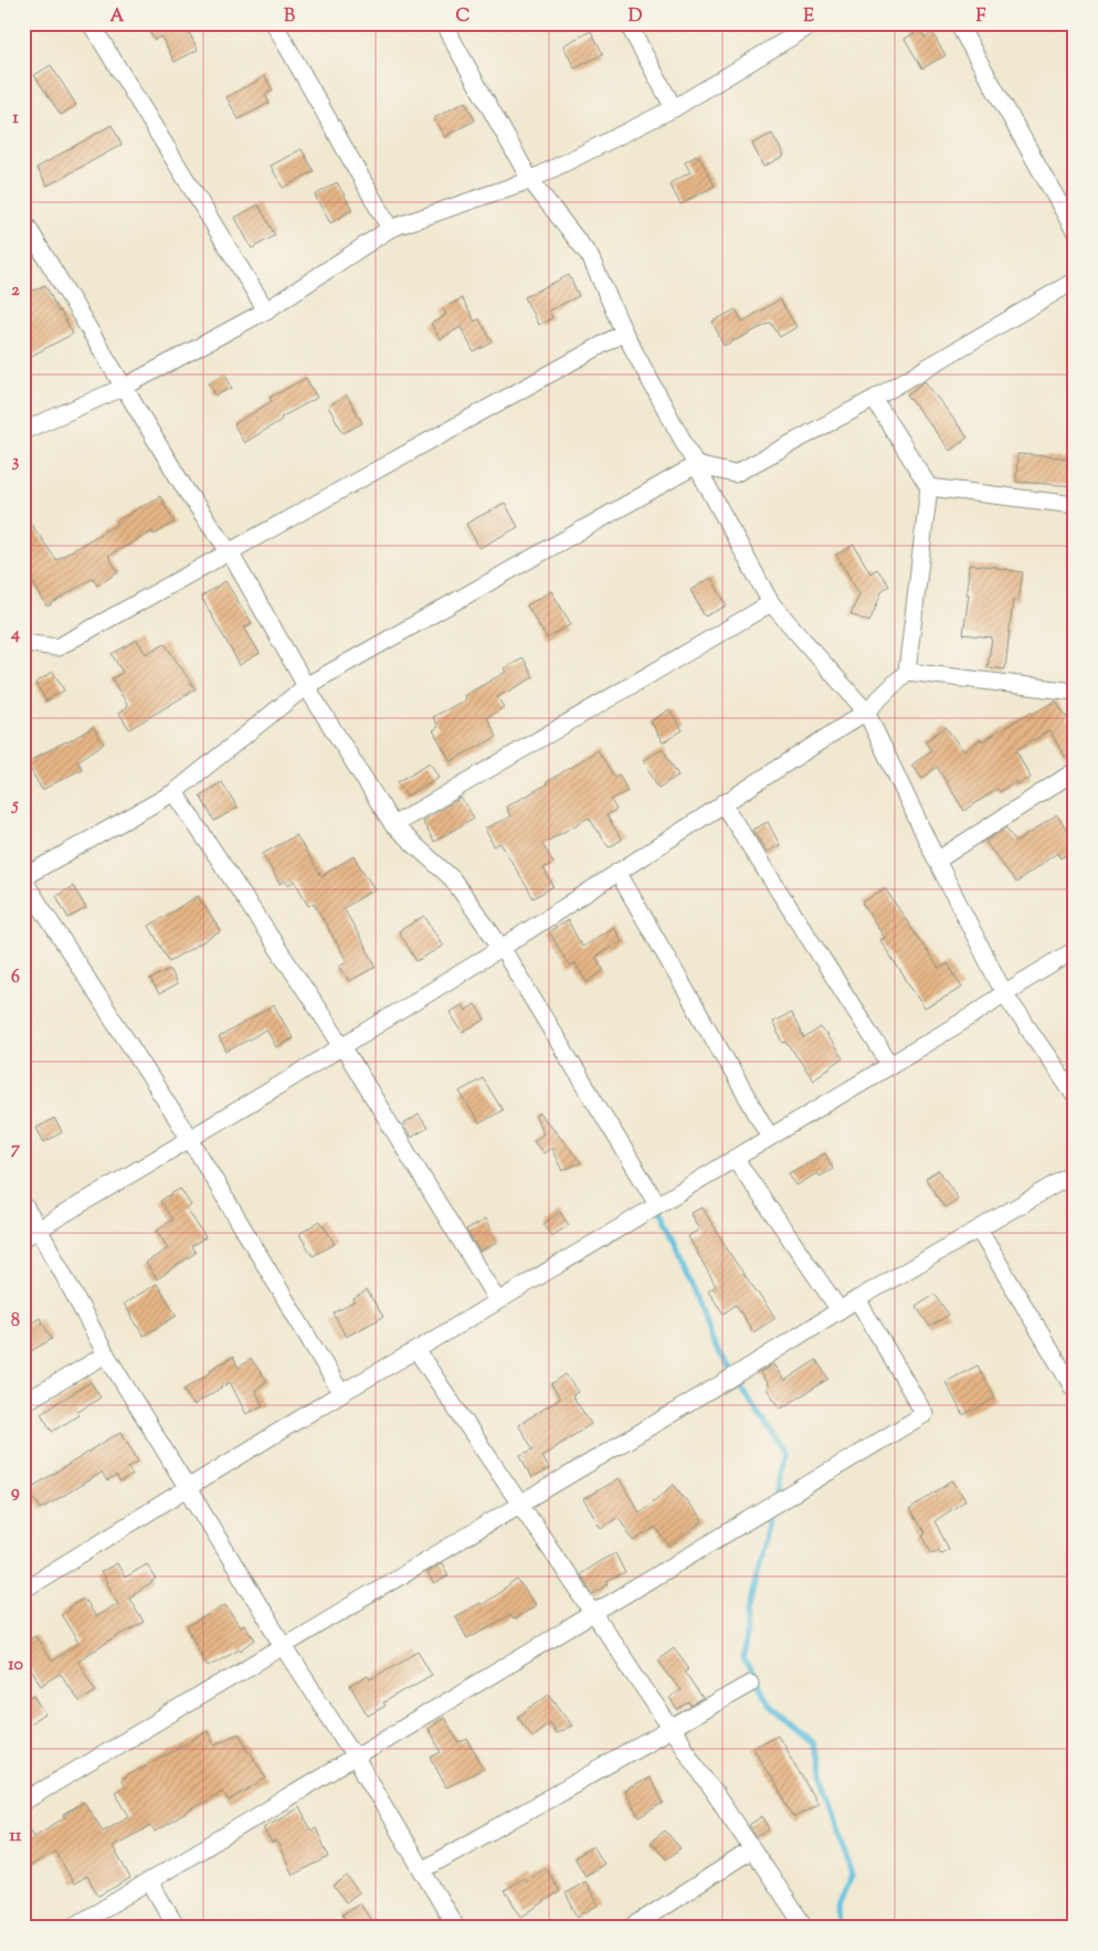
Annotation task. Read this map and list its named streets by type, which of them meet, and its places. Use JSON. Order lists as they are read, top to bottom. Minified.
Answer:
{"grid":{"columns":["A","B","C","D","E","F"],"rows":["1","2","3","4","5","6","7","8","9","10","11"]}}
